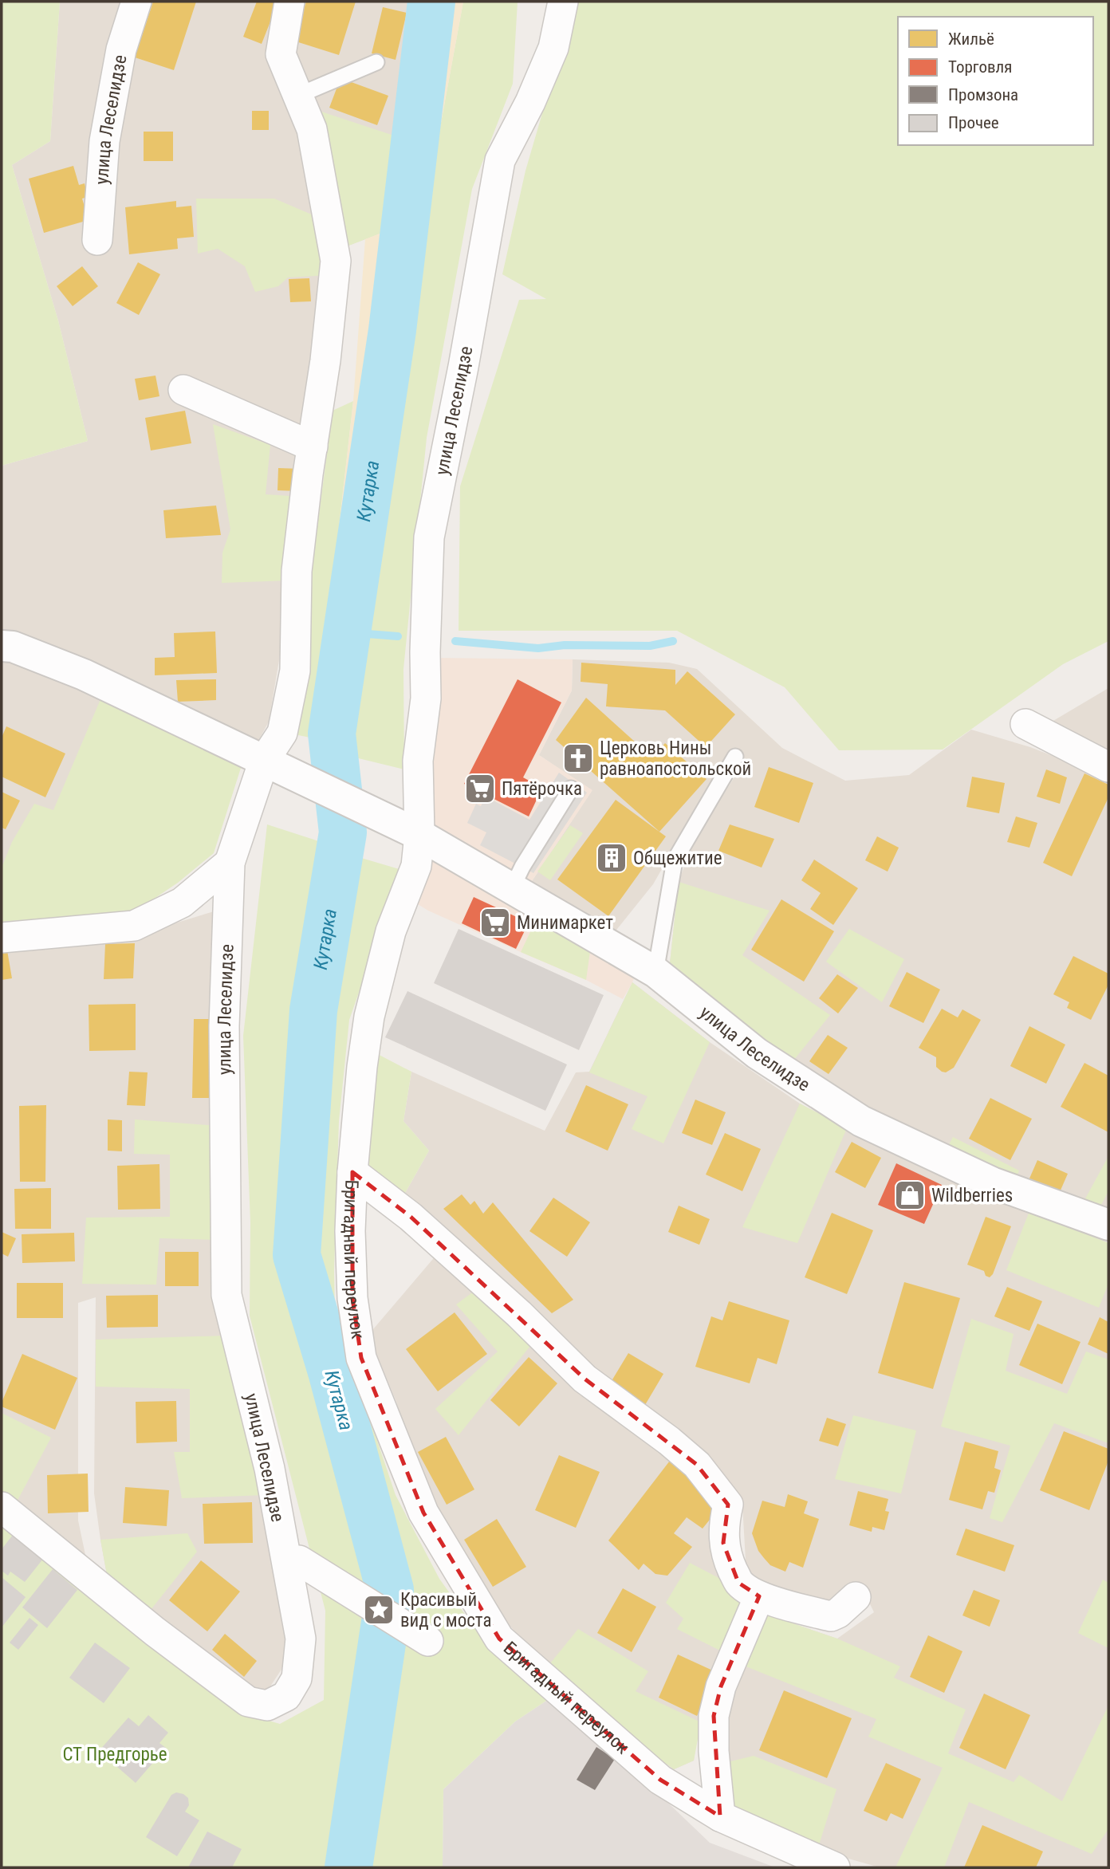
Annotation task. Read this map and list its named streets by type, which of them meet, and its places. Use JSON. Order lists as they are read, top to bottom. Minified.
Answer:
{"streets":{"street":["улица Леселидзе","Бригадный переулок"]},"crossings":[["улица Леселидзе","Бригадный переулок"]],"water":["Кутарка"],"parks":["СТ Предгорье"],"places":{"church":["Церковь Нины равноапостольской"],"supermarket":["Пятёрочка","Минимаркет"],"building":["Общежитие"],"shop":["Wildberries"],"place":["Красивый вид с моста"]},"legend":["Жильё","Торговля","Промзона","Прочее"]}
